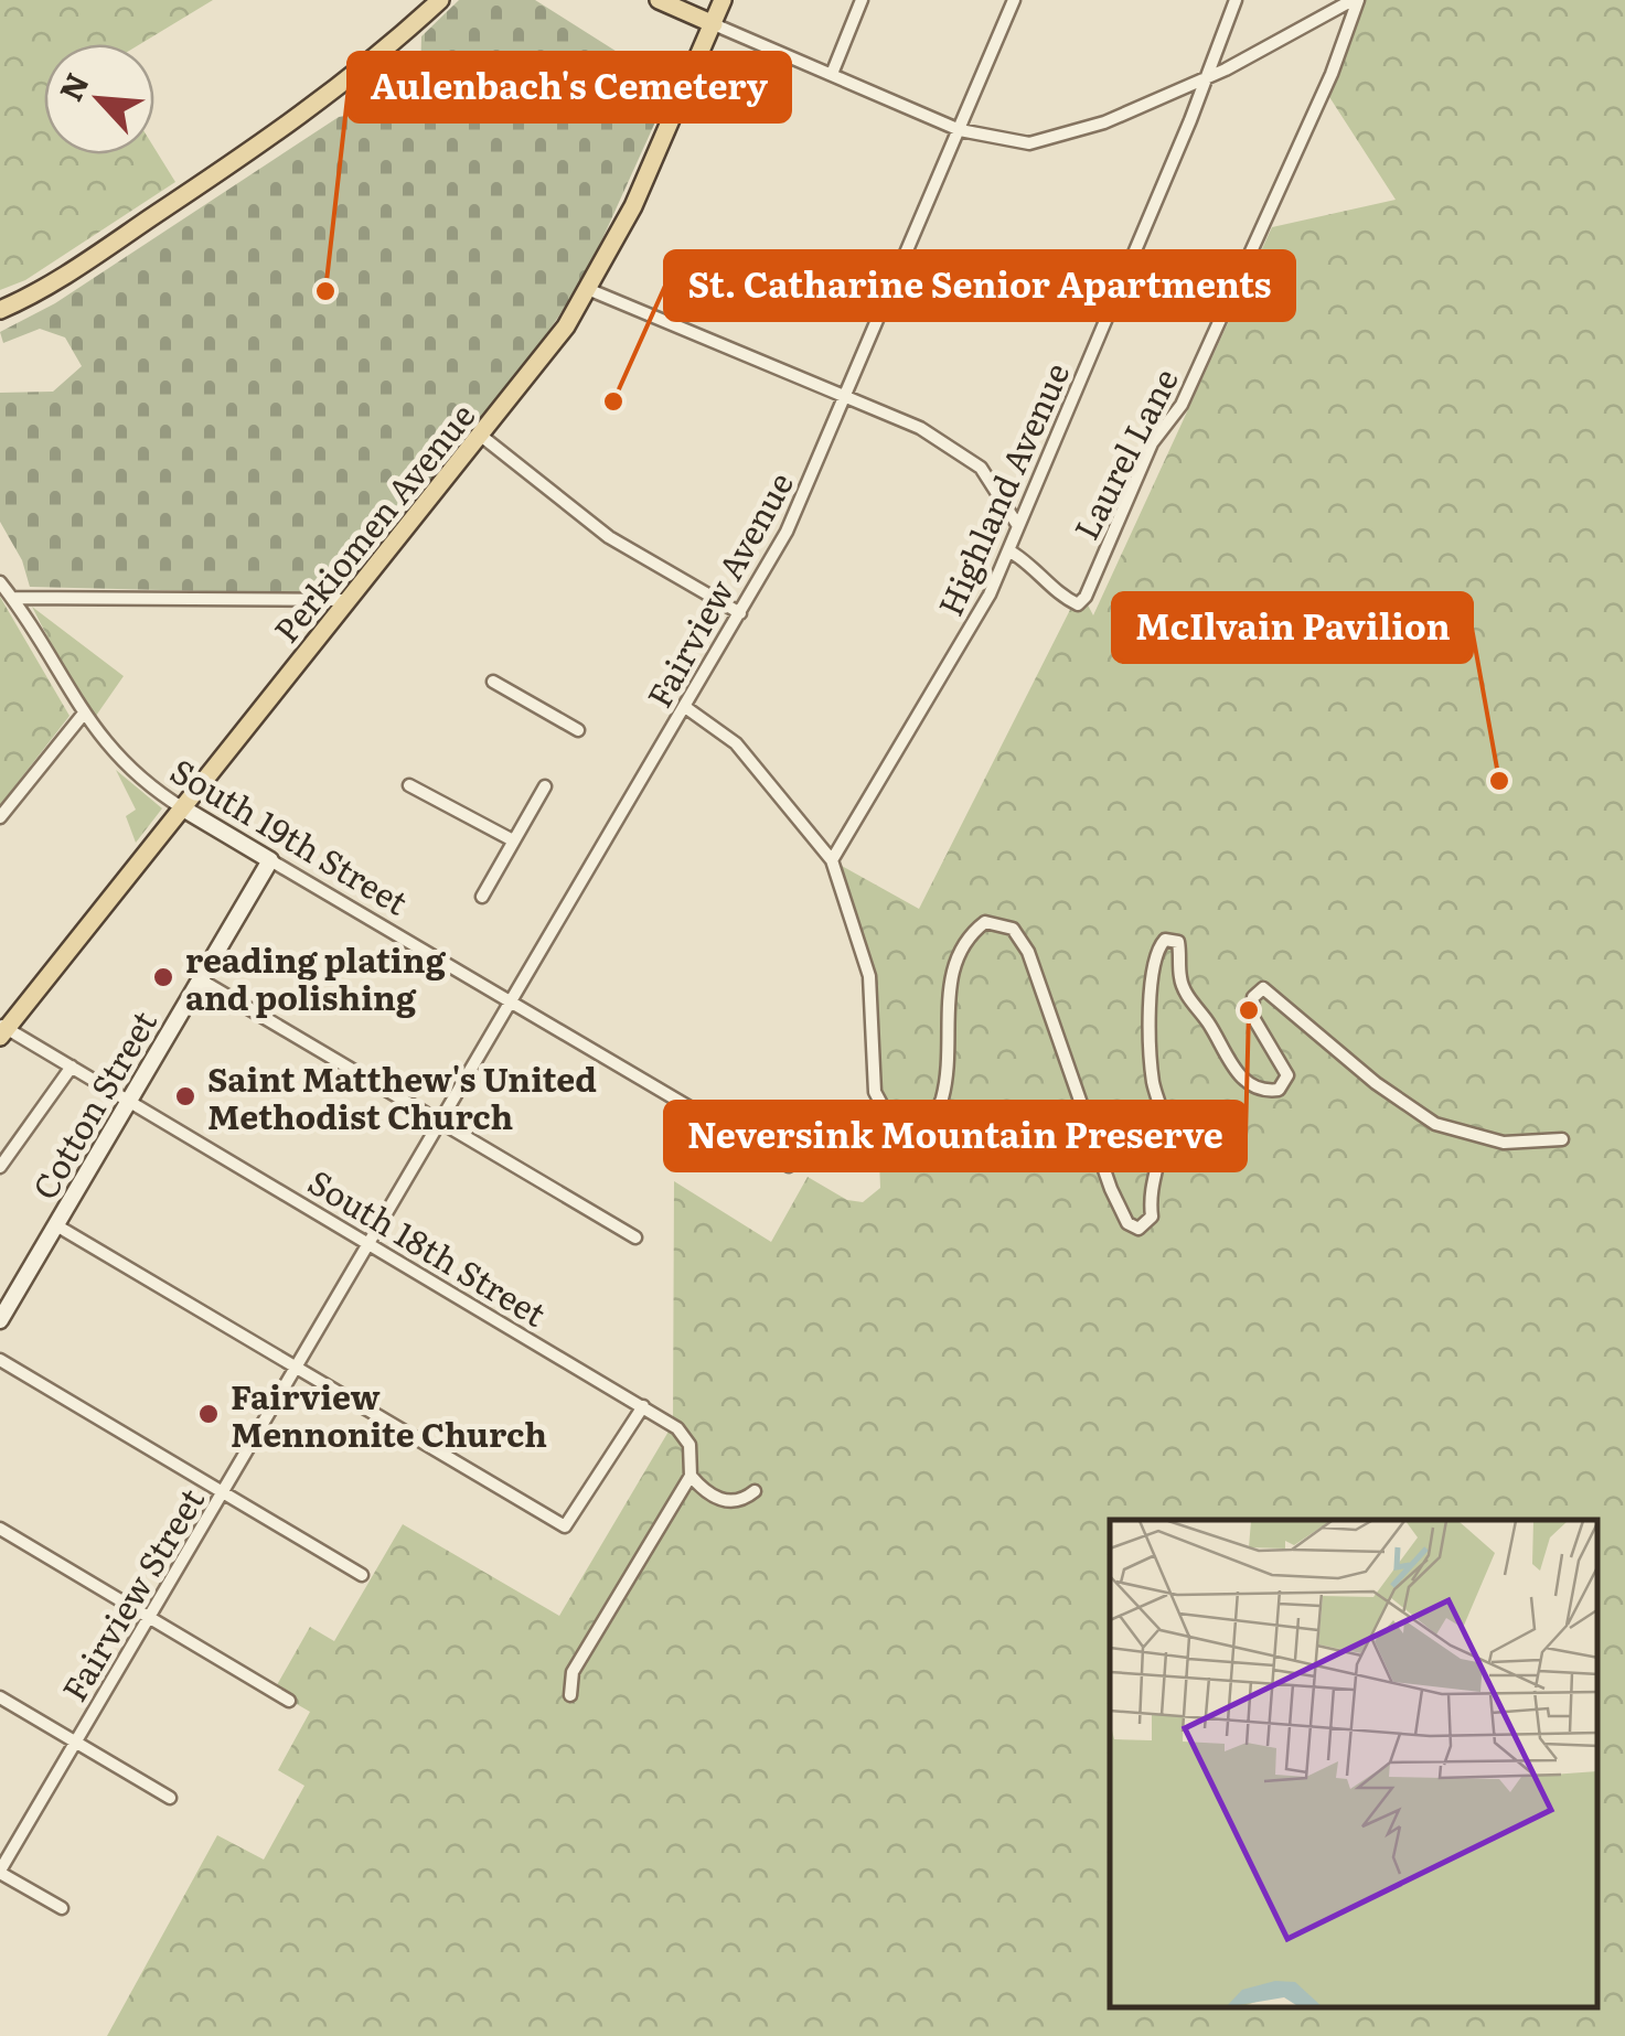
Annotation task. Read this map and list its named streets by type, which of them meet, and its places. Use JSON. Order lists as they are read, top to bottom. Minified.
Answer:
{"streets":{"main road":["Perkiomen Avenue"],"street":["Laurel Lane","Highland Avenue","Fairview Avenue","South 19th Street","Cotton Street","South 18th Street","Fairview Street"]},"crossings":[["Laurel Lane","Highland Avenue"],["Perkiomen Avenue","South 19th Street"],["Perkiomen Avenue","South 18th Street"],["Fairview Avenue","South 19th Street"],["Fairview Avenue","Fairview Street"],["South 19th Street","Cotton Street"],["South 19th Street","Fairview Street"],["Cotton Street","South 18th Street"],["South 18th Street","Fairview Street"]],"places":["Aulenbach's Cemetery","St. Catharine Senior Apartments","McIlvain Pavilion","reading plating and polishing","Neversink Mountain Preserve","Saint Matthew's United Methodist Church","Fairview Mennonite Church"],"north":"top left"}
